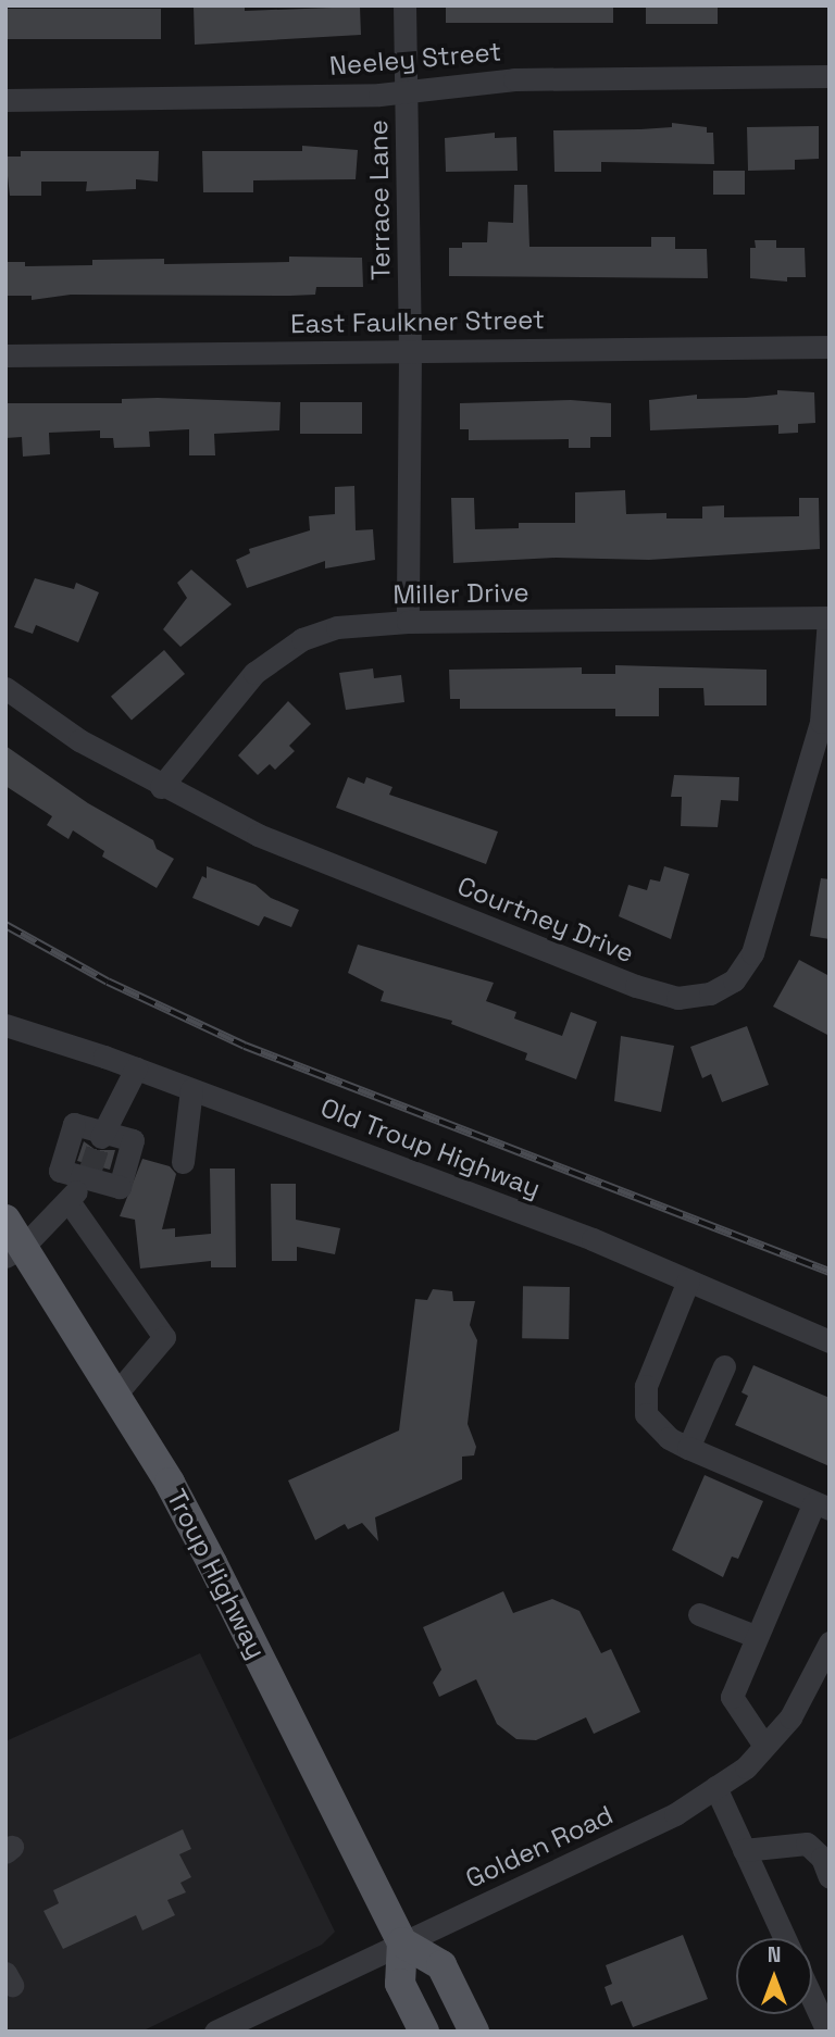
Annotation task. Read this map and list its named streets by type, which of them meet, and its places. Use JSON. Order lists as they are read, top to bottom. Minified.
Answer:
{"streets":{"main road":["Troup Highway"],"street":["Neeley Street","Terrace Lane","East Faulkner Street","Miller Drive","Courtney Drive","Old Troup Highway","Golden Road"]},"crossings":[["Neeley Street","Terrace Lane"],["Terrace Lane","East Faulkner Street"],["Terrace Lane","Miller Drive"],["Miller Drive","Courtney Drive"],["Troup Highway","Golden Road"]],"north":"top"}
